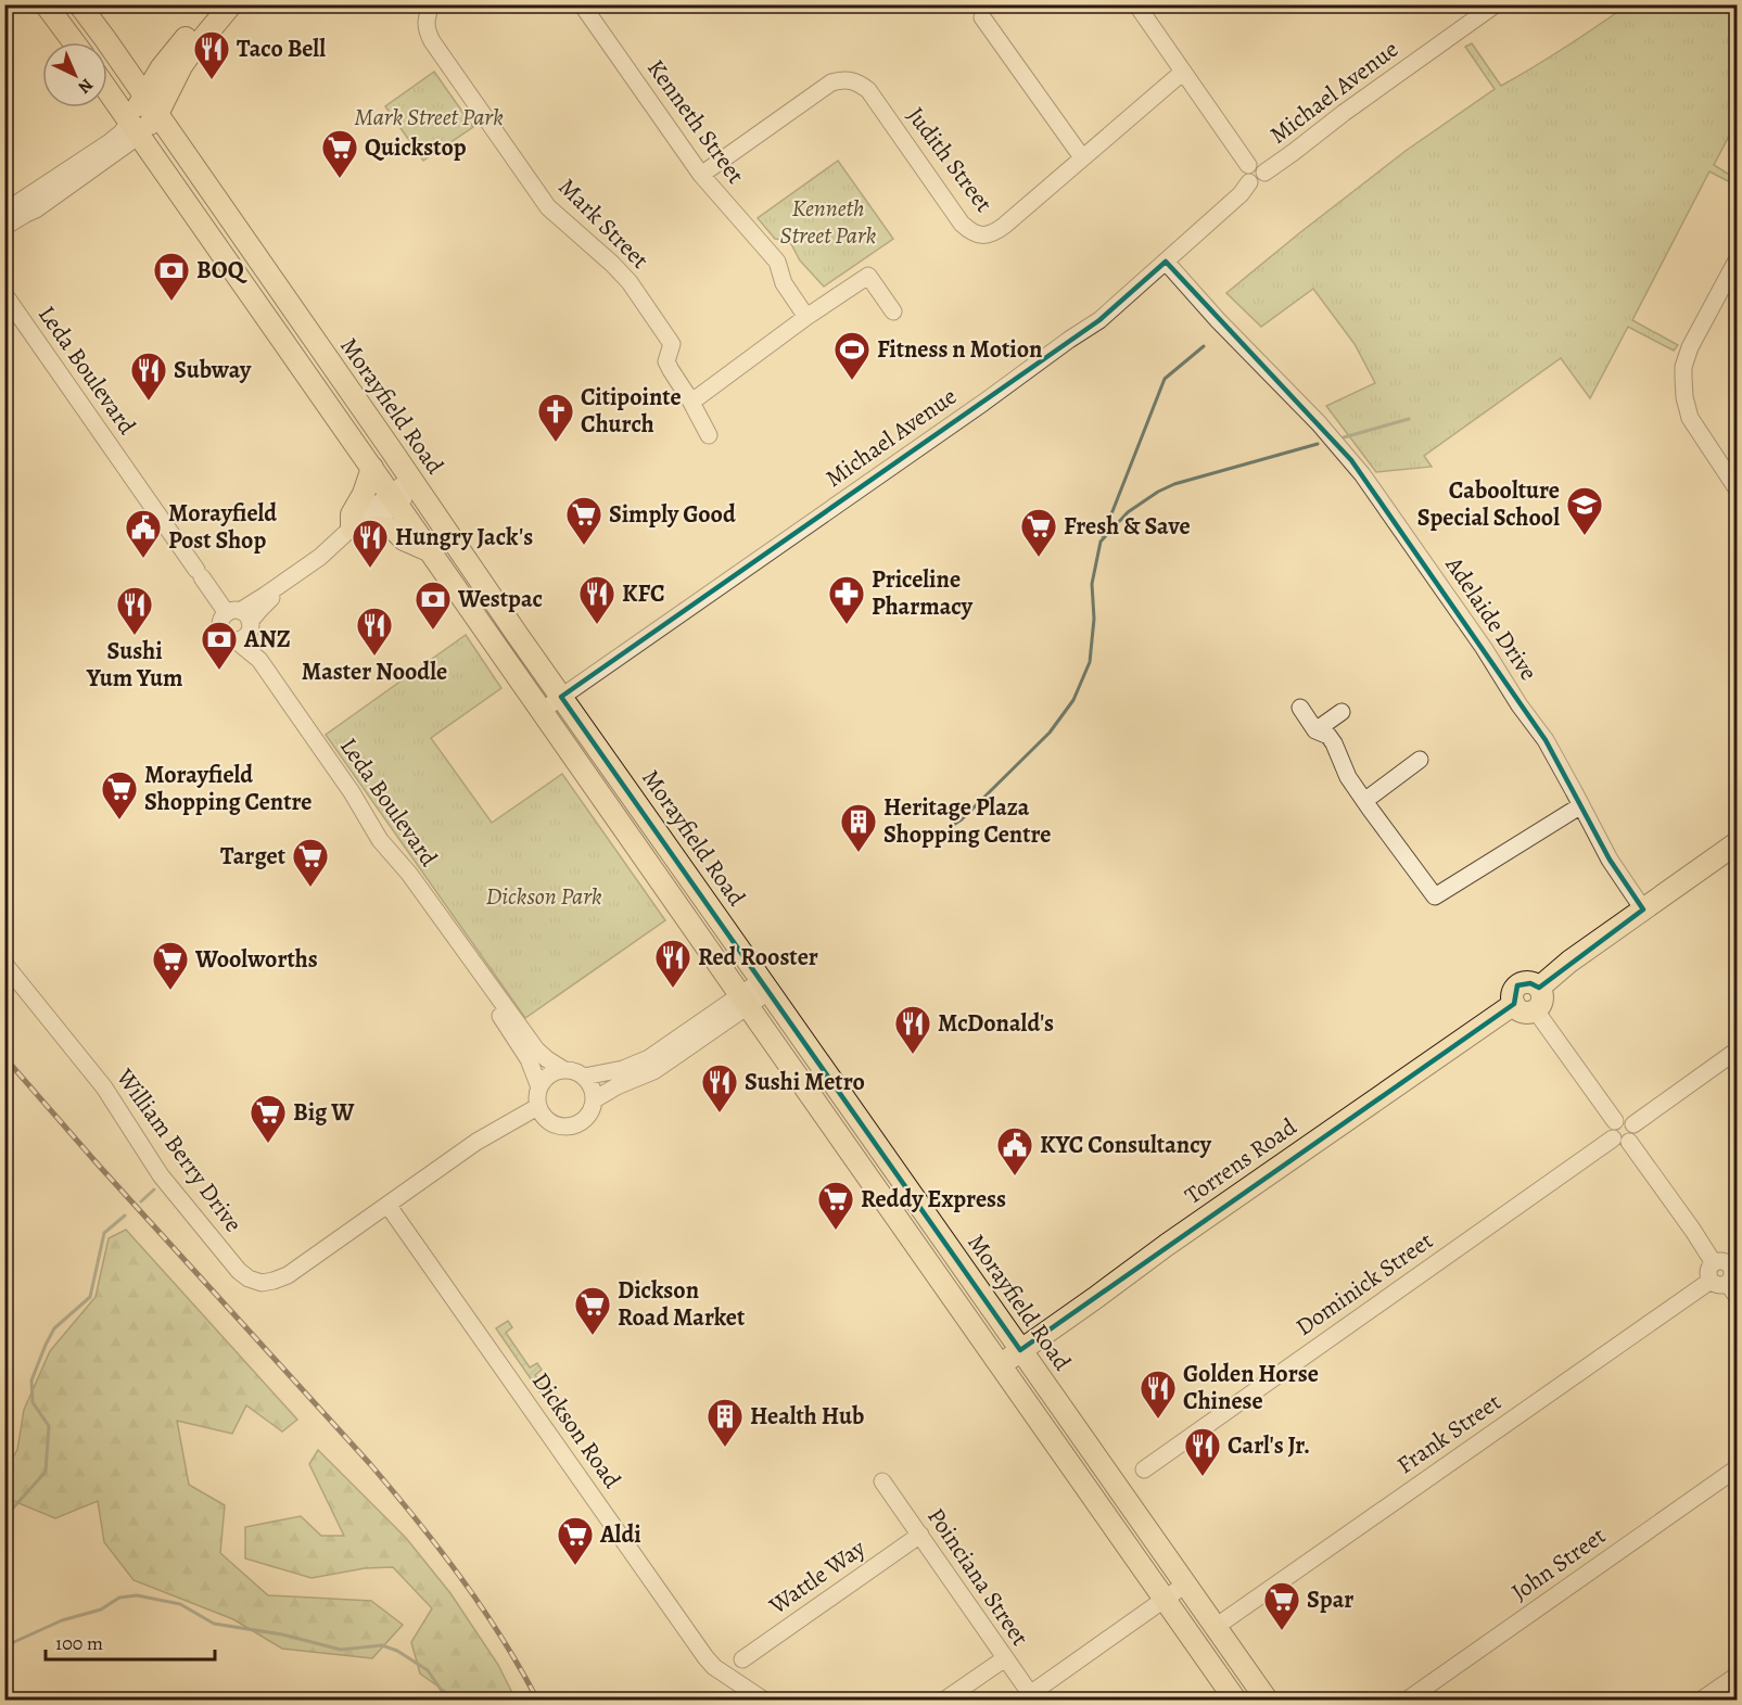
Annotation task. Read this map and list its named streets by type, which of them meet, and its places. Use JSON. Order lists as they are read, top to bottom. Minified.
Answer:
{"streets":{"main road":["Morayfield Road","Torrens Road"],"street":["Michael Avenue","Kenneth Street","Judith Street","Mark Street","Leda Boulevard","Adelaide Drive","William Berry Drive","Dominick Street","Dickson Road","Frank Street","John Street","Wattle Way","Poinciana Street"]},"crossings":[["Michael Avenue","Morayfield Road"],["Michael Avenue","Adelaide Drive"],["Kenneth Street","Judith Street"],["Leda Boulevard","William Berry Drive"],["Morayfield Road","Torrens Road"],["Morayfield Road","Frank Street"],["William Berry Drive","Dickson Road"],["Wattle Way","Poinciana Street"]],"parks":["Mark Street Park","Kenneth Street Park","Dickson Park"],"places":{"restaurant":["Taco Bell","Subway","Hungry Jack's","KFC","Sushi Yum Yum","Master Noodle","Red Rooster","McDonald's","Sushi Metro","Golden Horse Chinese","Carl's Jr."],"supermarket":["Quickstop","Simply Good","Fresh & Save","Morayfield Shopping Centre","Target","Woolworths","Big W","Reddy Express","Dickson Road Market","Aldi","Spar"],"bank":["BOQ","Westpac","ANZ"],"sports":["Fitness n Motion"],"church":["Citipointe Church"],"school or university":["Caboolture Special School"],"public building":["Morayfield Post Shop","KYC Consultancy"],"pharmacy":["Priceline Pharmacy"],"building":["Heritage Plaza Shopping Centre","Health Hub"]},"scale_bar":"100 m","north":"bottom right"}
